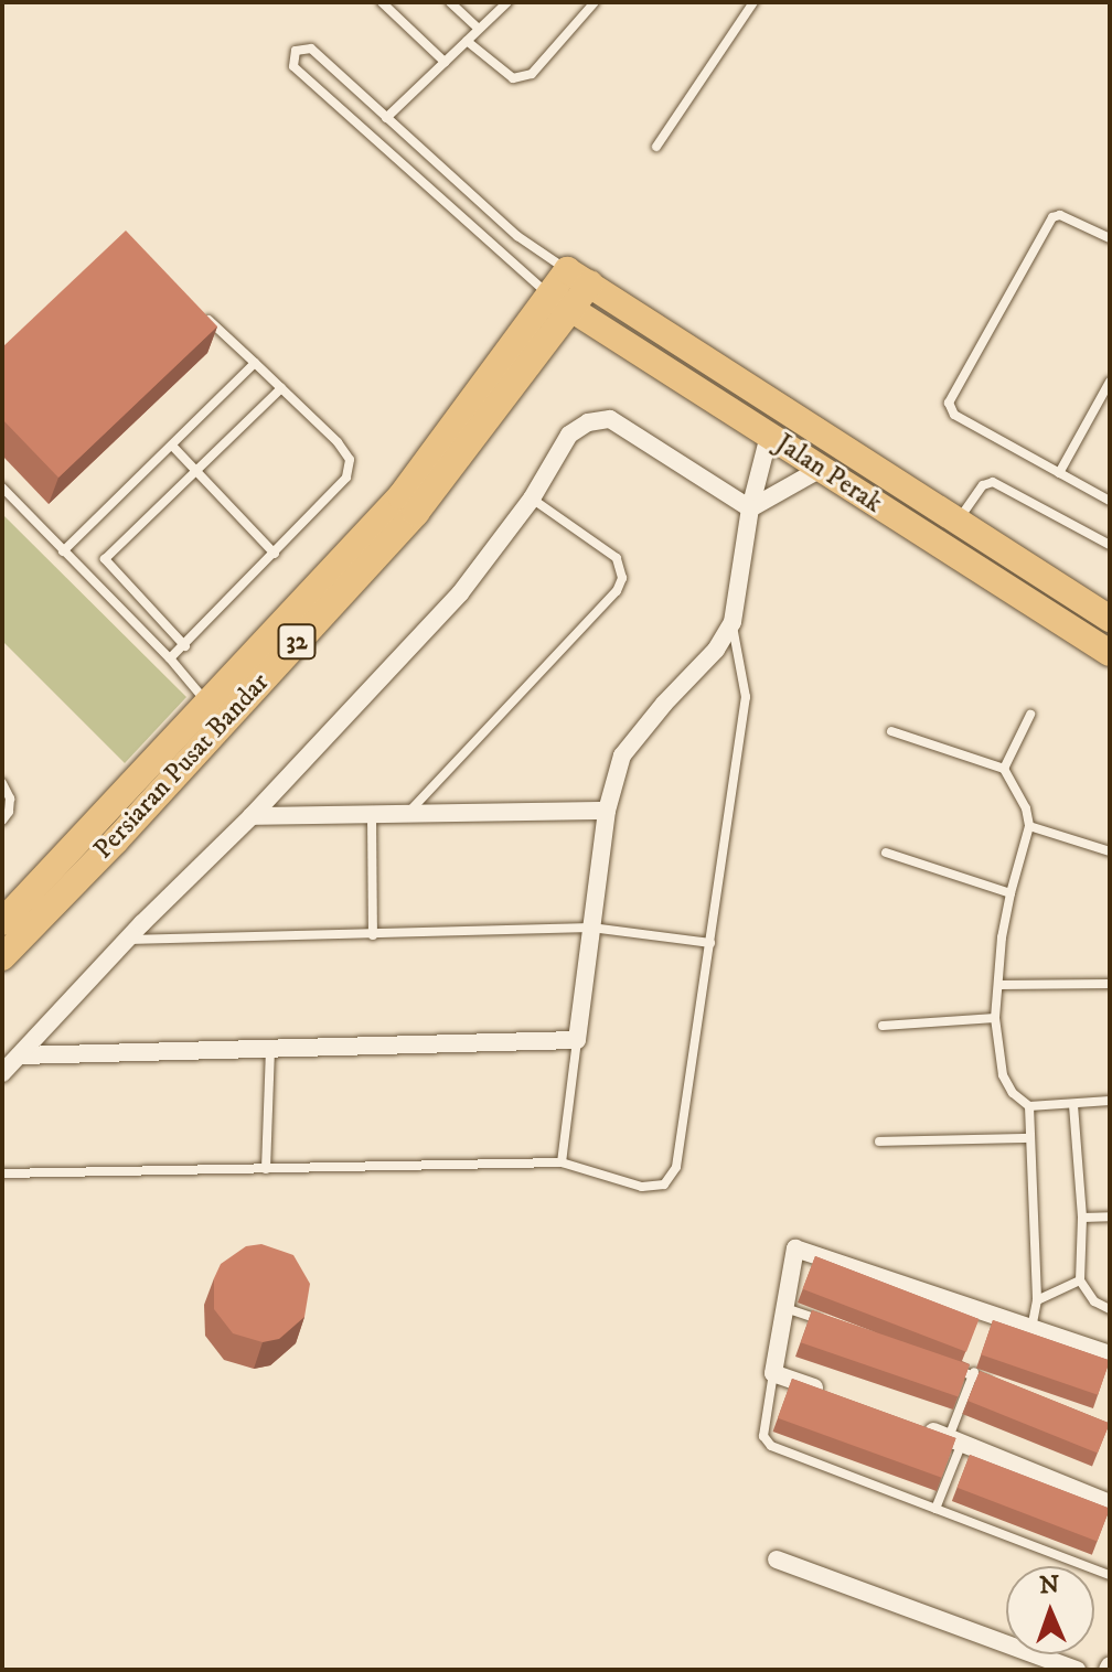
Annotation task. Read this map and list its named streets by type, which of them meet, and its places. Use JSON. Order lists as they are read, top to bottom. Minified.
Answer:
{"streets":{"main road":["Jalan Perak","32","Persiaran Pusat Bandar"]},"crossings":[["Jalan Perak","Persiaran Pusat Bandar"]],"north":"top"}
